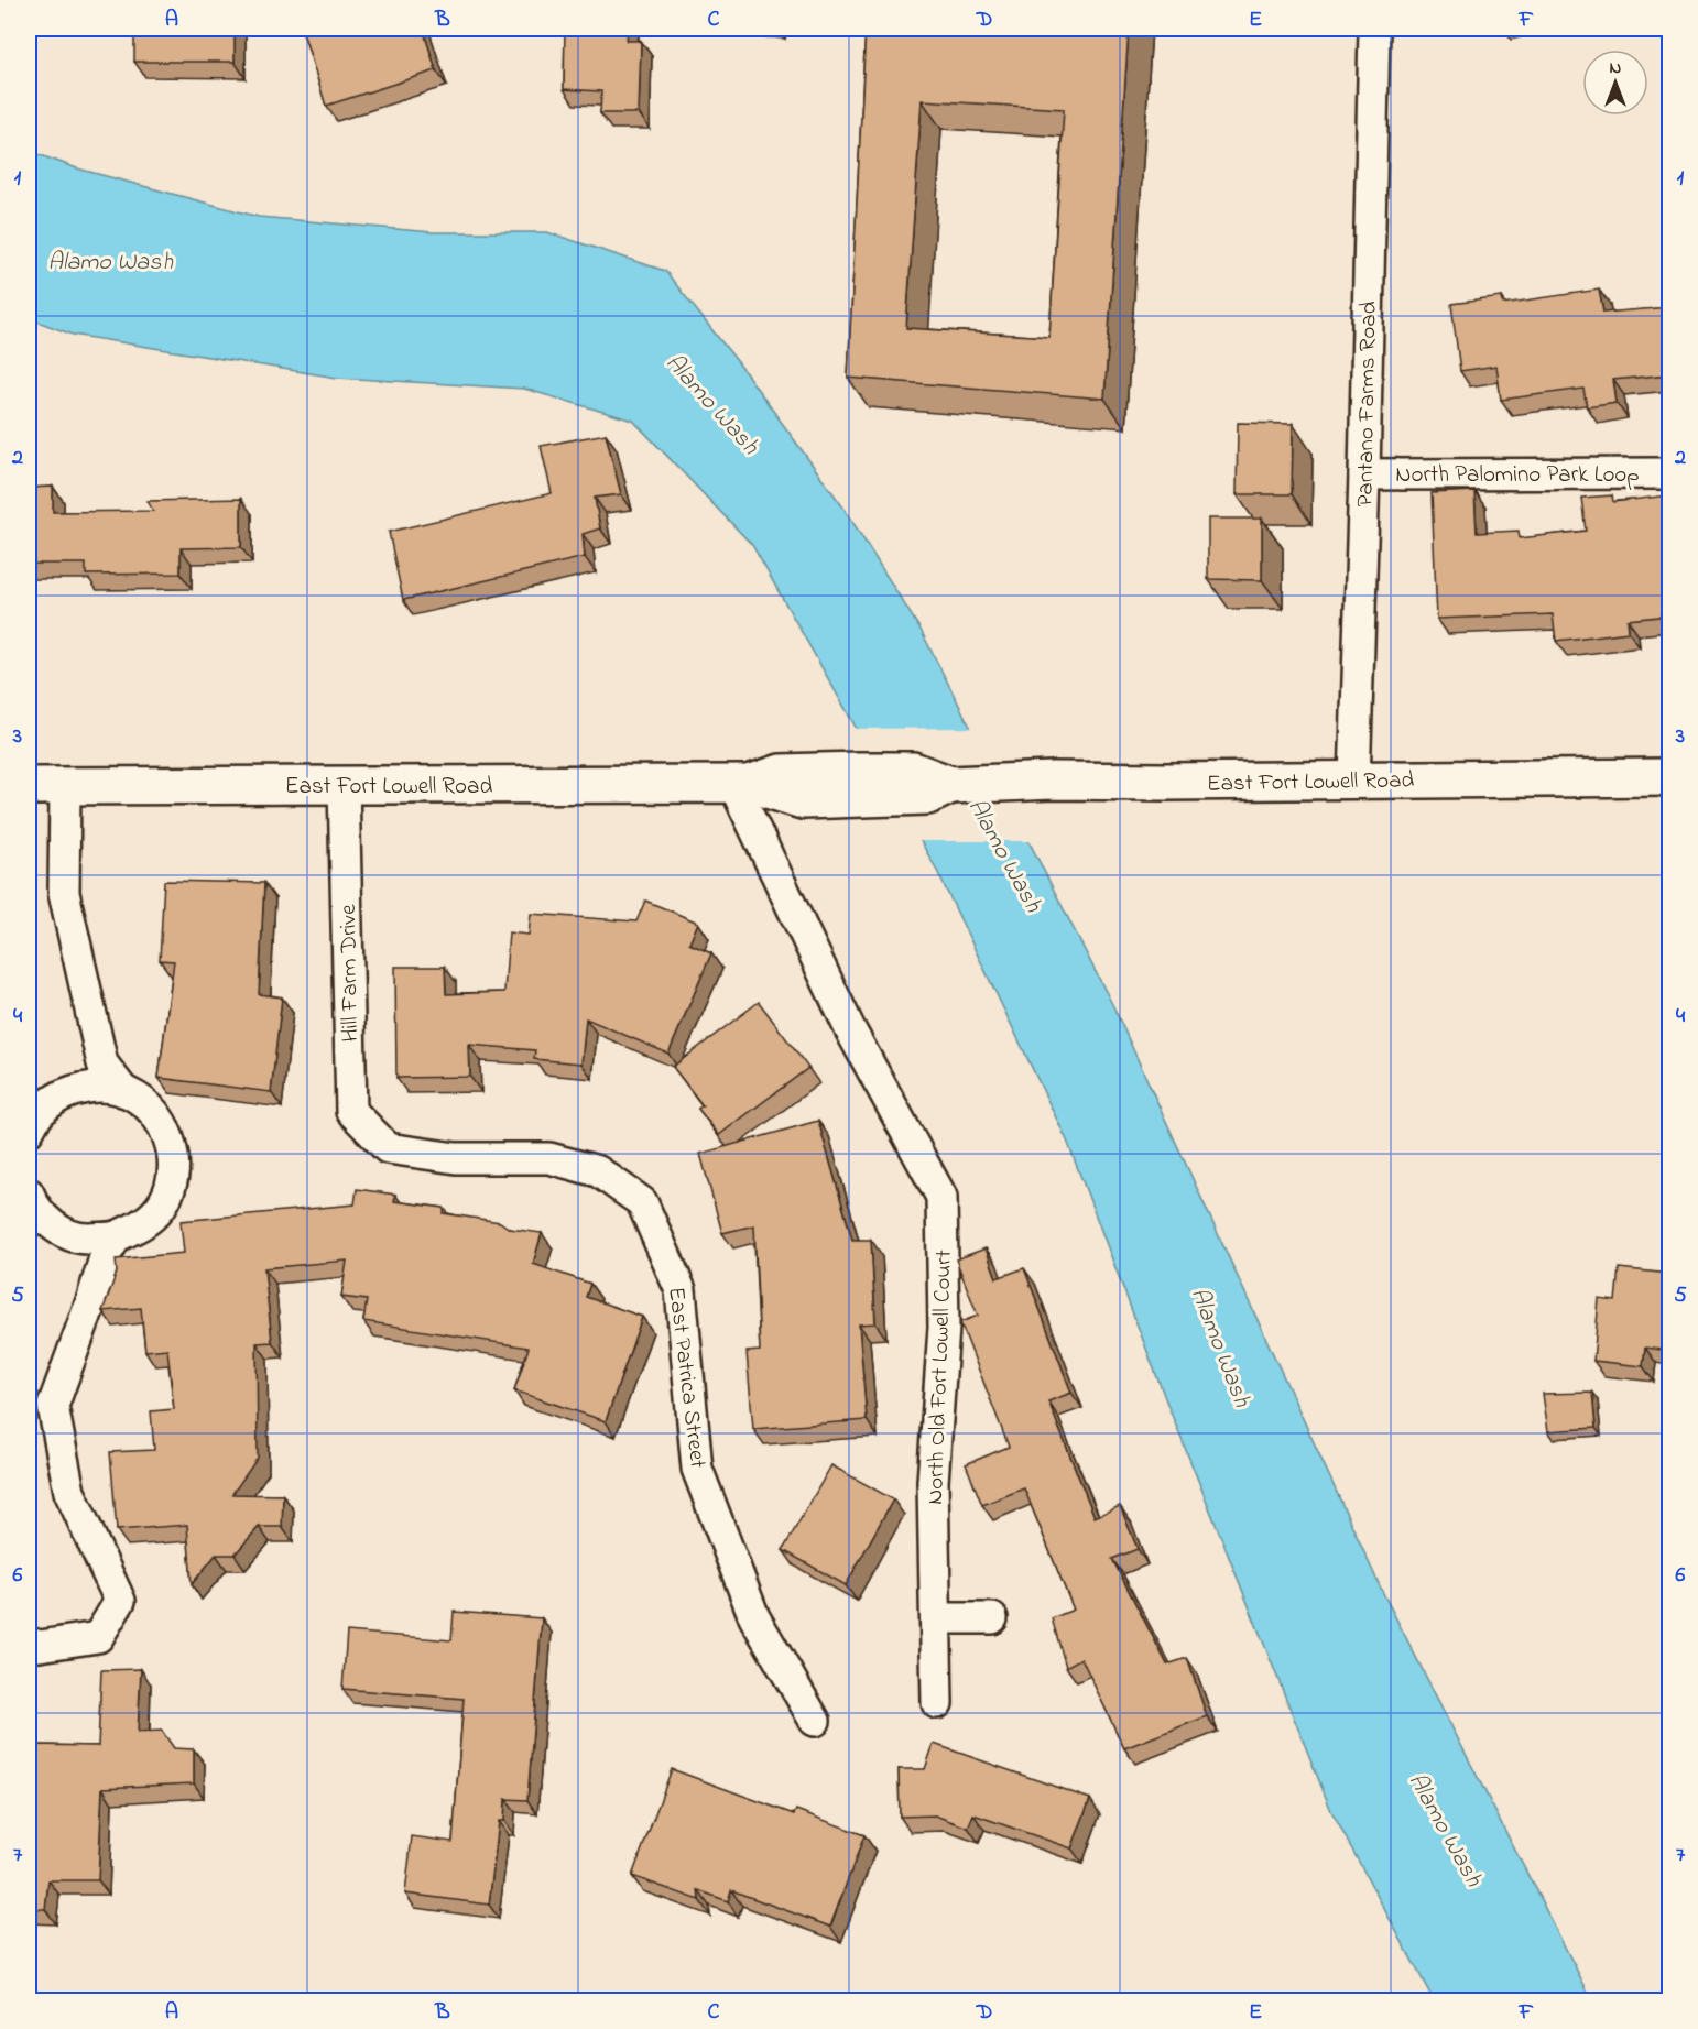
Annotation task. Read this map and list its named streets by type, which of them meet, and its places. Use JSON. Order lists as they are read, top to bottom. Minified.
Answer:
{"streets":{"street":["Pantano Farms Road","North Palomino Park Loop","East Fort Lowell Road","Hill Farm Drive","East Patrica Street","North Old Fort Lowell Court"]},"crossings":[["Pantano Farms Road","North Palomino Park Loop"],["Pantano Farms Road","East Fort Lowell Road"],["East Fort Lowell Road","Hill Farm Drive"],["East Fort Lowell Road","North Old Fort Lowell Court"],["Hill Farm Drive","East Patrica Street"]],"water":["Alamo Wash"],"north":"top","grid":{"columns":["A","B","C","D","E","F"],"rows":["1","2","3","4","5","6","7"]}}
